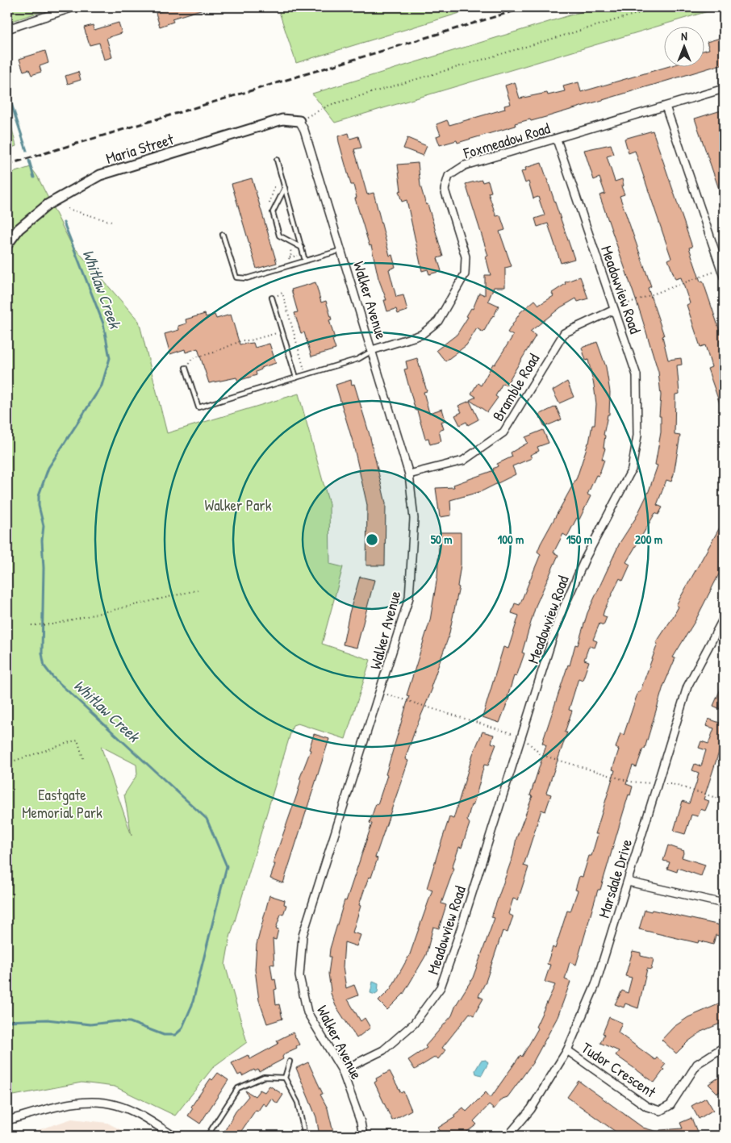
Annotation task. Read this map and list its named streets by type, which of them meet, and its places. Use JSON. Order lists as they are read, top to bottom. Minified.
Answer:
{"streets":{"street":["Foxmeadow Road","Maria Street","Meadowview Road","Walker Avenue","Bramble Road","Marsdale Drive","Tudor Crescent"]},"crossings":[["Foxmeadow Road","Meadowview Road"],["Foxmeadow Road","Walker Avenue"],["Maria Street","Walker Avenue"],["Meadowview Road","Walker Avenue"],["Meadowview Road","Bramble Road"],["Walker Avenue","Bramble Road"],["Marsdale Drive","Tudor Crescent"]],"water":["Whitlaw Creek"],"parks":["Walker Park","Eastgate Memorial Park"],"north":"top","rings":["50 m","100 m","150 m","200 m"]}
